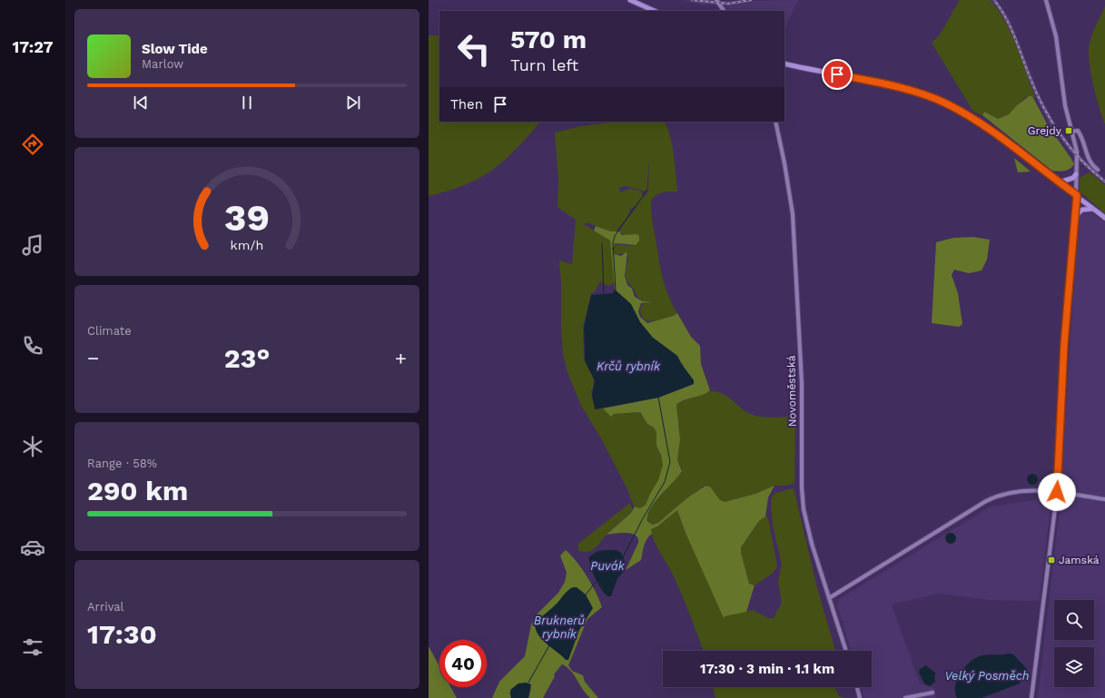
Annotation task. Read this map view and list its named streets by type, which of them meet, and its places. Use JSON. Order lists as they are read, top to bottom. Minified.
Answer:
{"streets":{"street":["Novoměstská"]},"water":["Krčů rybník","Puvák","Bruknerů rybník","Velký Posměch"],"places":{"transit":["Grejdy","Jamská"]},"page":{"tabs":"17:27","turn":["570 m","Turn left"],"song":["Slow Tide","Marlow"],"then":"Then","tile":["Climate",["Range · 58%","290 km"],["Arrival","17:30"]],"heat":["−","23°","+"],"limit":"40","trip":"17:30 · 3 min · 1.1 km","gauge":["39","km/h"]}}
